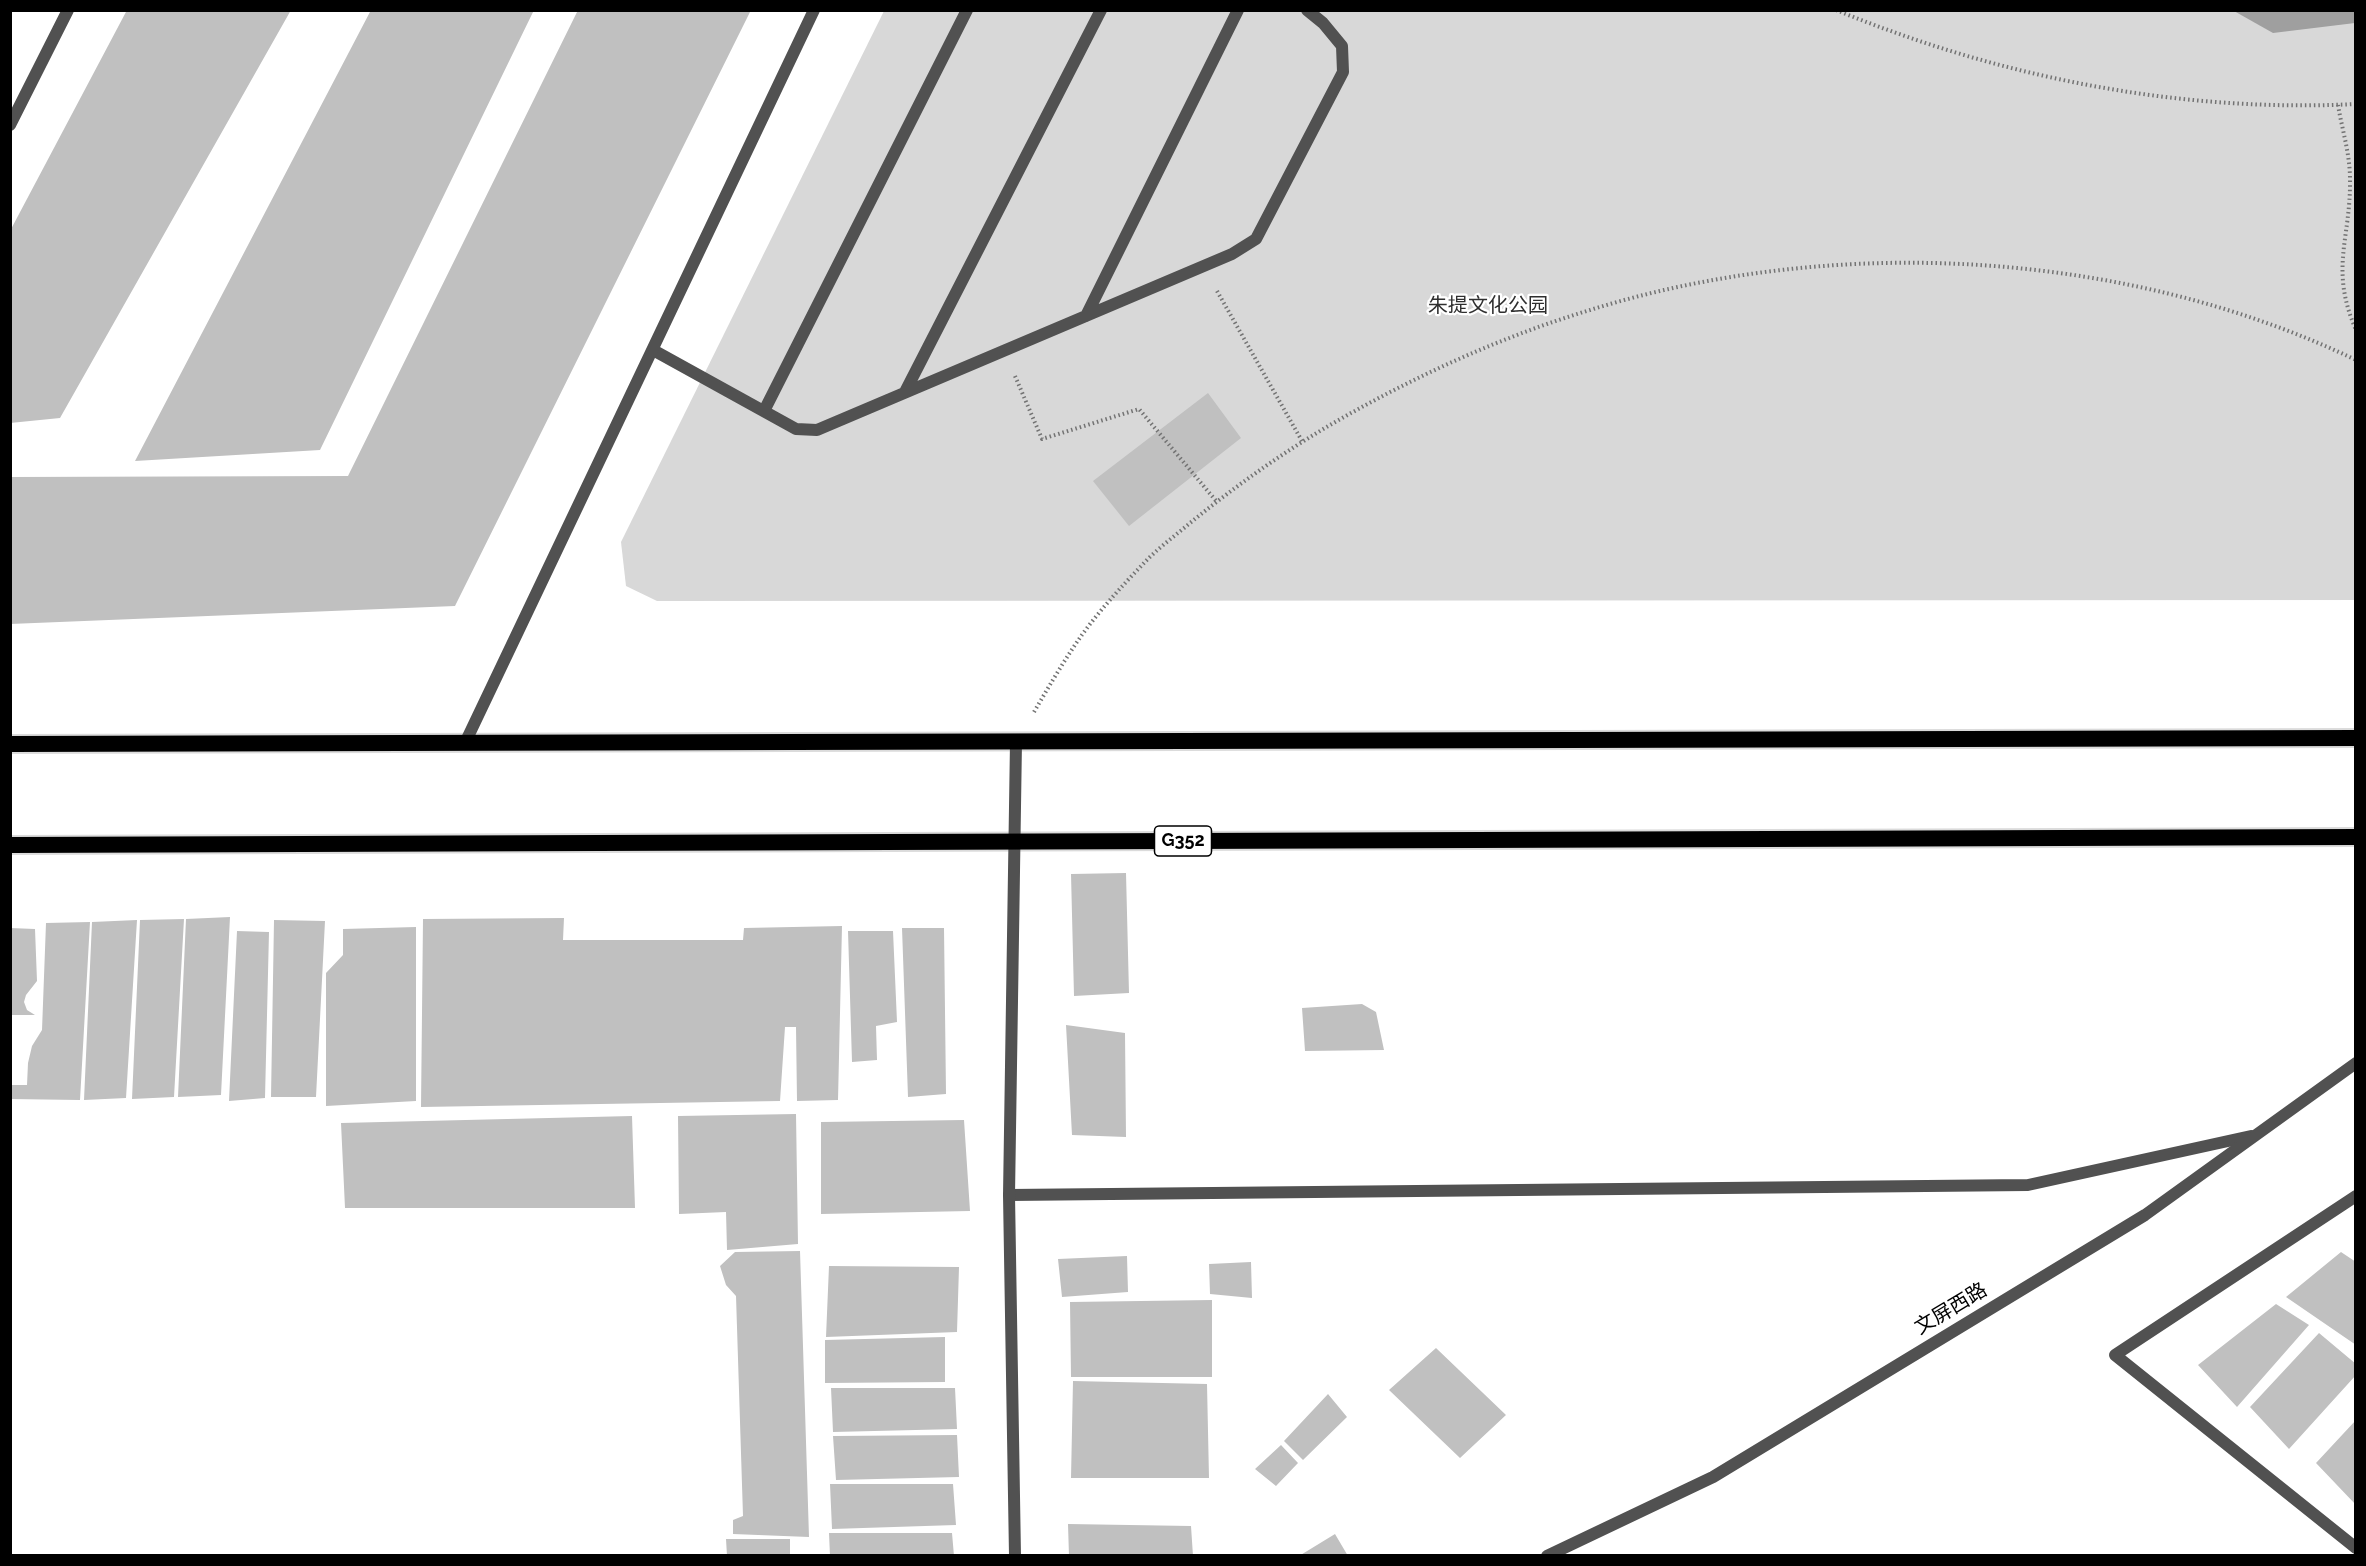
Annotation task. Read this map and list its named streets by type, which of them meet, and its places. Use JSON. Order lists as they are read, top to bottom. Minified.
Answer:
{"streets":{"highway":["G352"],"street":["文屏西路"]},"parks":["朱提文化公园"]}
